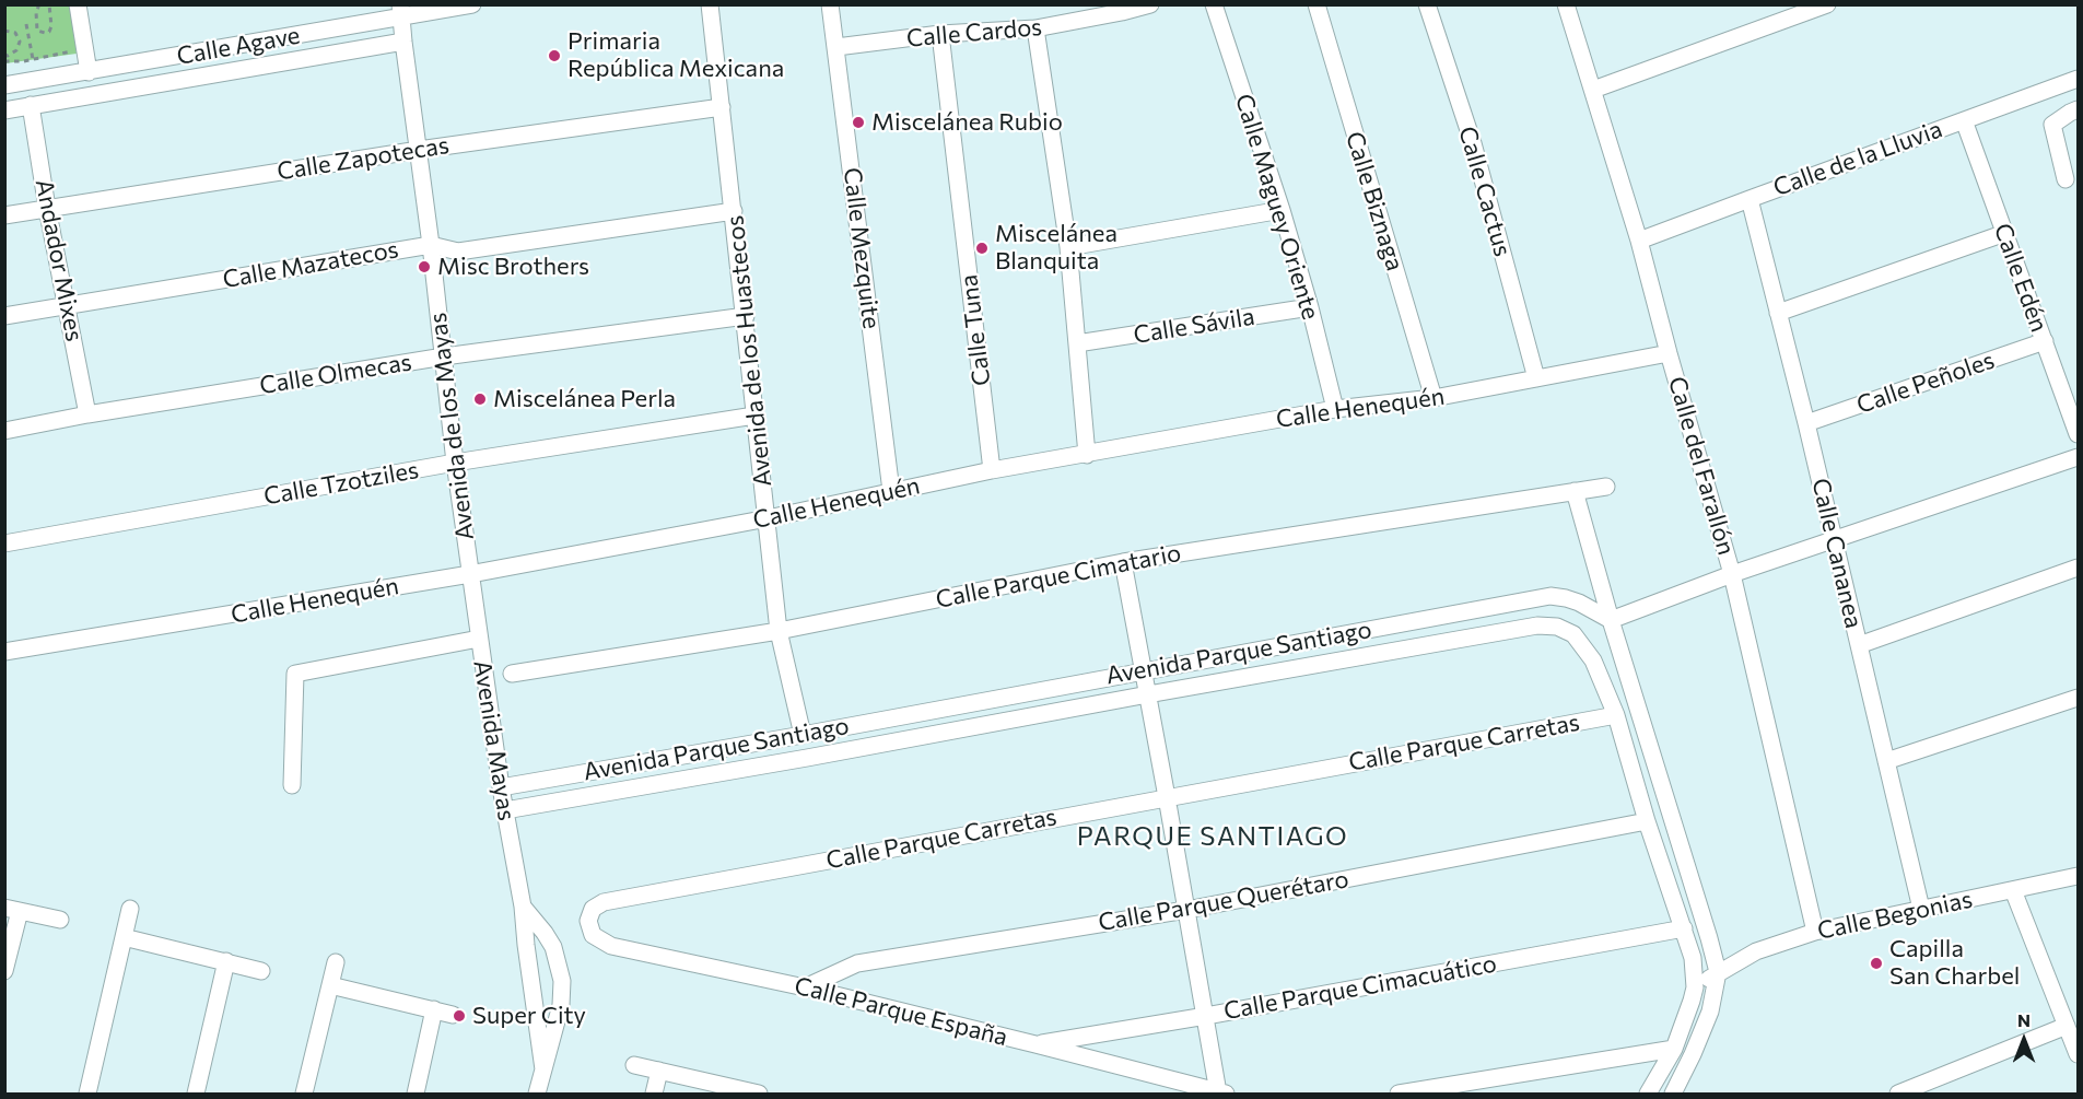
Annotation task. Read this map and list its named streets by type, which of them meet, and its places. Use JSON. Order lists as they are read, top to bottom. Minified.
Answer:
{"streets":{"street":["Calle Cardos","Calle Agave","Calle Zapotecas","Calle de la Lluvia","Calle Cactus","Calle Biznaga","Calle Maguey Oriente","Calle Mezquite","Andador Mixes","Calle Mazatecos","Calle Edén","Calle Sávila","Calle Tuna","Avenida de los Huastecos","Calle Olmecas","Calle Peñoles","Calle Henequén","Avenida de los Mayas","Calle del Farallón","Calle Tzotziles","Calle Cananea","Calle Parque Cimatario","Avenida Parque Santiago","Avenida Mayas","Calle Parque Carretas","Calle Parque Querétaro","Calle Begonias","Calle Parque Cimacuático","Calle Parque España"]},"crossings":[["Calle Cardos","Calle Mezquite"],["Calle Cardos","Calle Tuna"],["Calle Agave","Andador Mixes"],["Calle Agave","Avenida de los Mayas"],["Calle Zapotecas","Andador Mixes"],["Calle Zapotecas","Avenida de los Huastecos"],["Calle Zapotecas","Avenida de los Mayas"],["Calle de la Lluvia","Calle Edén"],["Calle de la Lluvia","Calle del Farallón"],["Calle de la Lluvia","Calle Cananea"],["Calle Cactus","Calle Henequén"],["Calle Biznaga","Calle Henequén"],["Calle Maguey Oriente","Calle Sávila"],["Calle Maguey Oriente","Calle Henequén"],["Calle Mezquite","Calle Henequén"],["Andador Mixes","Calle Mazatecos"],["Andador Mixes","Calle Olmecas"],["Calle Mazatecos","Avenida de los Huastecos"],["Calle Mazatecos","Avenida de los Mayas"],["Calle Edén","Calle Peñoles"],["Calle Tuna","Calle Henequén"],["Avenida de los Huastecos","Calle Olmecas"],["Avenida de los Huastecos","Calle Henequén"],["Avenida de los Huastecos","Calle Tzotziles"],["Avenida de los Huastecos","Calle Parque Cimatario"],["Avenida de los Huastecos","Avenida Parque Santiago"],["Calle Olmecas","Avenida de los Mayas"],["Calle Peñoles","Calle Cananea"],["Calle Henequén","Avenida de los Mayas"],["Calle Henequén","Calle del Farallón"],["Calle Henequén","Avenida Mayas"],["Avenida de los Mayas","Calle Tzotziles"],["Avenida de los Mayas","Avenida Mayas"],["Calle del Farallón","Calle Begonias"],["Calle Cananea","Calle Begonias"],["Avenida Parque Santiago","Avenida Mayas"],["Avenida Parque Santiago","Calle Parque Carretas"],["Avenida Parque Santiago","Calle Parque Querétaro"],["Avenida Parque Santiago","Calle Begonias"],["Avenida Parque Santiago","Calle Parque Cimacuático"],["Calle Parque Carretas","Calle Parque España"],["Calle Parque Querétaro","Calle Parque España"],["Calle Parque Cimacuático","Calle Parque España"]],"districts":["PARQUE SANTIAGO"],"places":["Primaria República Mexicana","Miscelánea Rubio","Miscelánea Blanquita","Misc Brothers","Miscelánea Perla","Capilla San Charbel","Super City"],"north":"top"}
